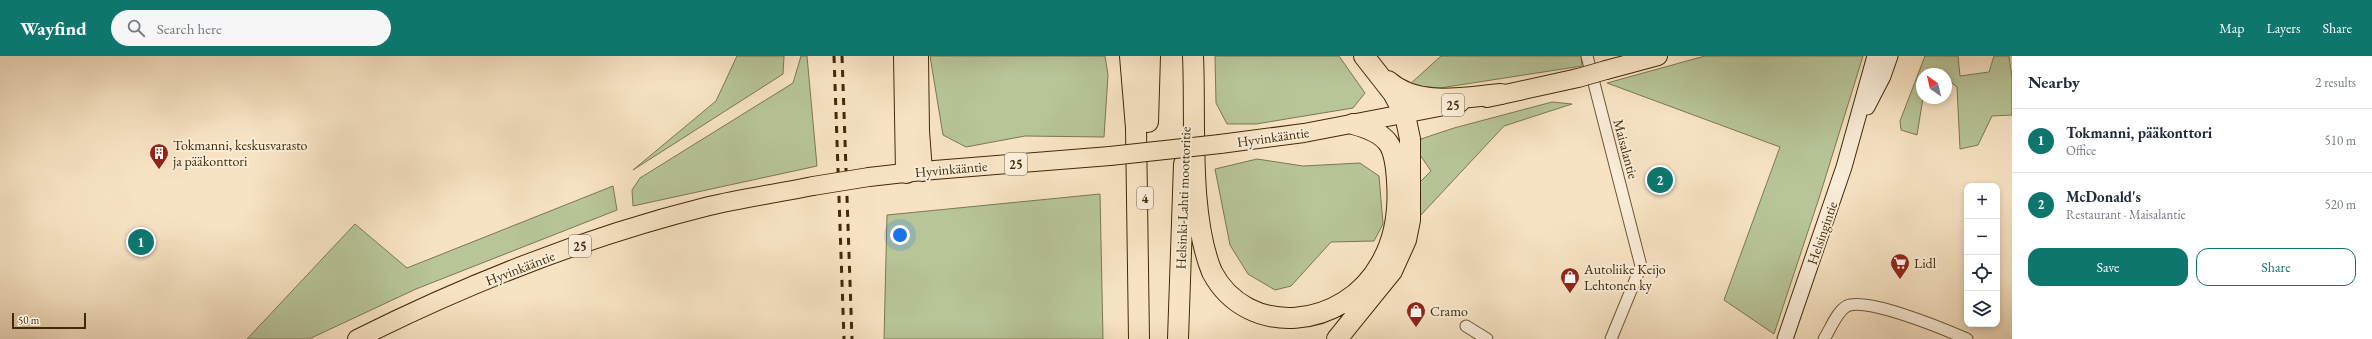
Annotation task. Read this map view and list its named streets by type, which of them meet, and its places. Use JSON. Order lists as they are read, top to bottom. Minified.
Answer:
{"streets":{"highway":["25","Hyvinkääntie","4","Helsinki-Lahti moottoritie"],"main road":["Helsingintie"],"street":["Maisalantie"]},"places":{"building":["Tokmanni, keskusvarasto ja pääkonttori"],"supermarket":["Lidl"],"shop":["Autoliike Keijo Lehtonen ky","Cramo"]},"scale_bar":"50 m","north":"top left","page":{"header":"Wayfind","search":"Search here","nav":["Map","Layers","Share"],"heading":["Nearby","2 results"],"list":[{"mark":"1","name":"Tokmanni, pääkonttori","note":"Office","value":"510 m"},{"mark":"2","name":"McDonald's","note":"Restaurant · Maisalantie","value":"520 m"}],"pins":["2","1"],"map_buttons":["+","−"],"buttons":["Save","Share"],"scale":"50 m"}}
